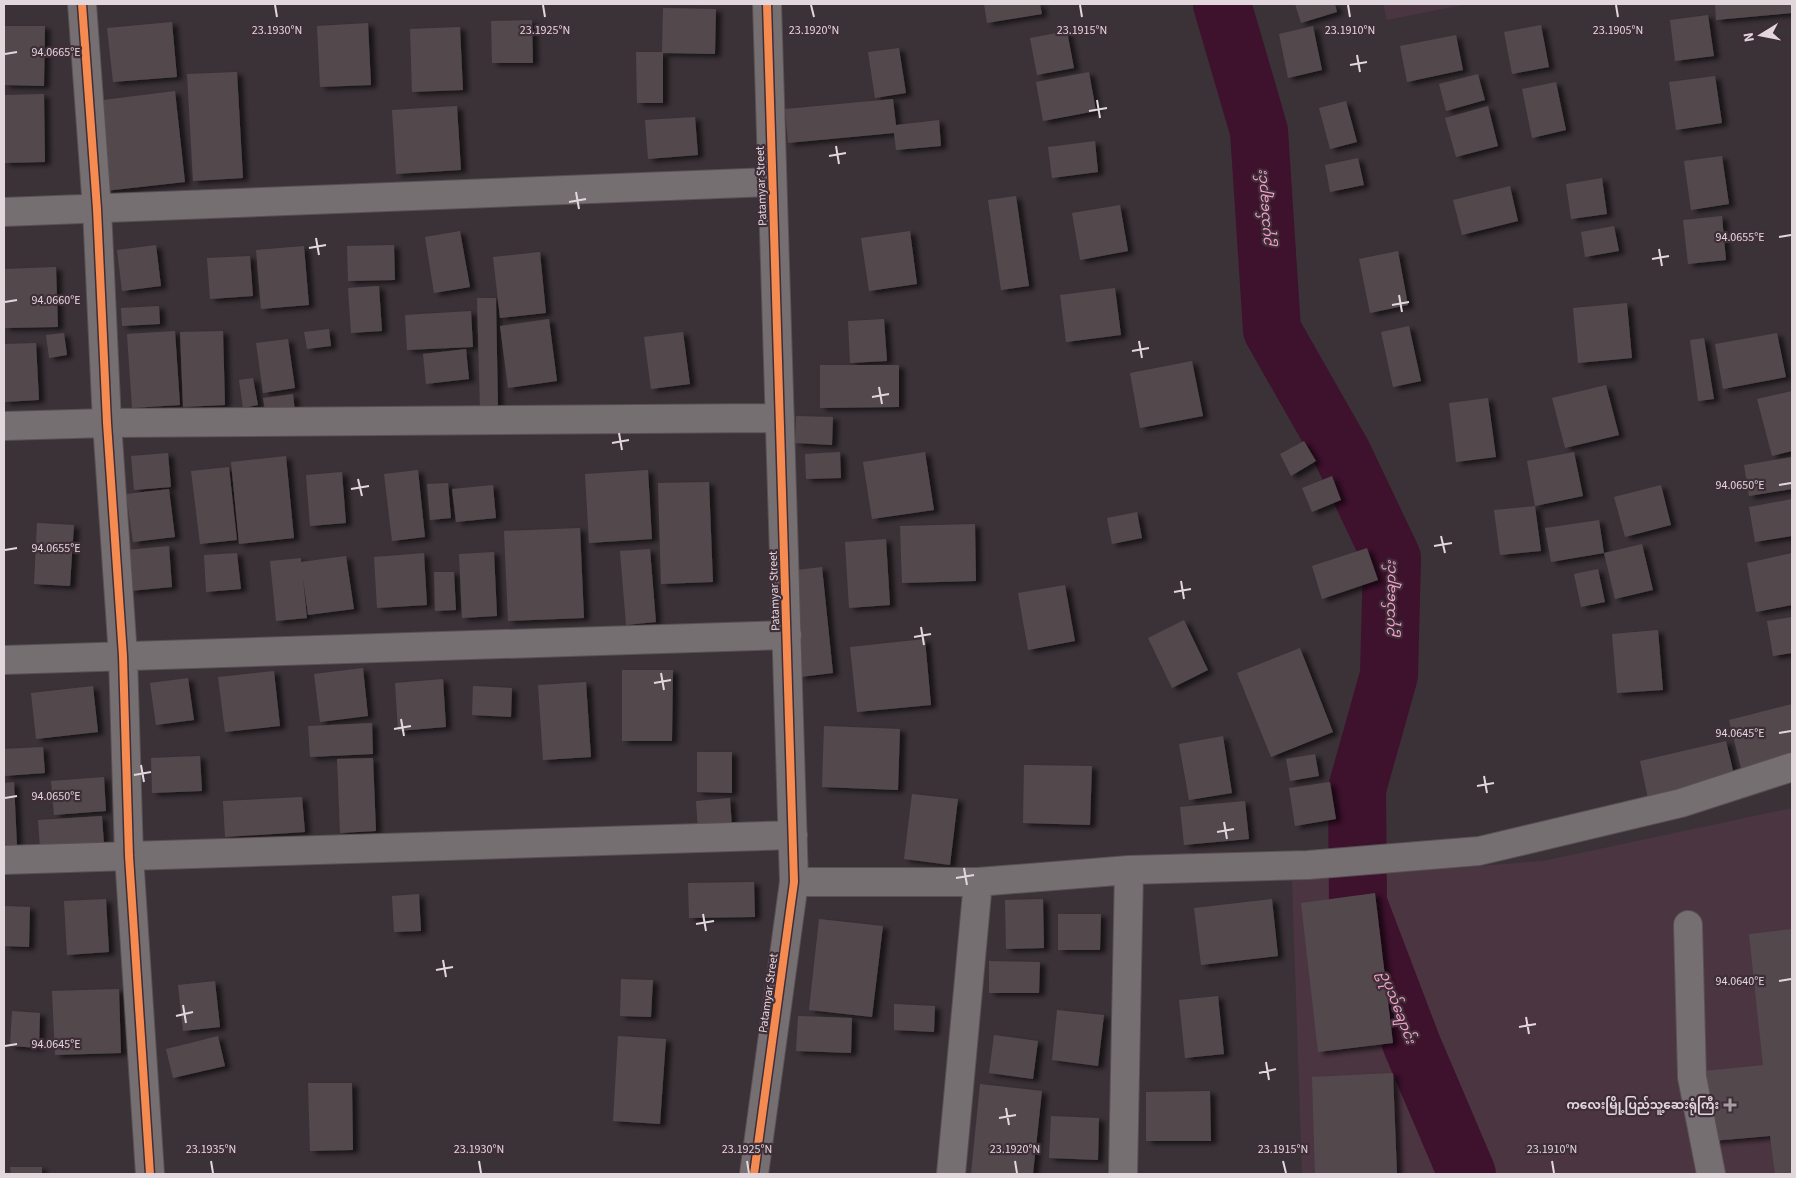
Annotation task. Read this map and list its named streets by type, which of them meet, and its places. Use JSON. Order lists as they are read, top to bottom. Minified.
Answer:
{"streets":{"street":["Patamyar Street"]},"water":["ဥပုသ်ချောင်း"],"places":{"health":["ကလေးမြို့ပြည်သူ့ဆေးရုံကြီး"]},"north":"left","coordinates":["23.1920°N","23.1910°N","23.1930°N","23.1925°N","23.1915°N","23.1905°N","94.0665°E","94.0655°E","94.0660°E","94.0650°E","94.0645°E","94.0640°E","23.1935°N"]}
